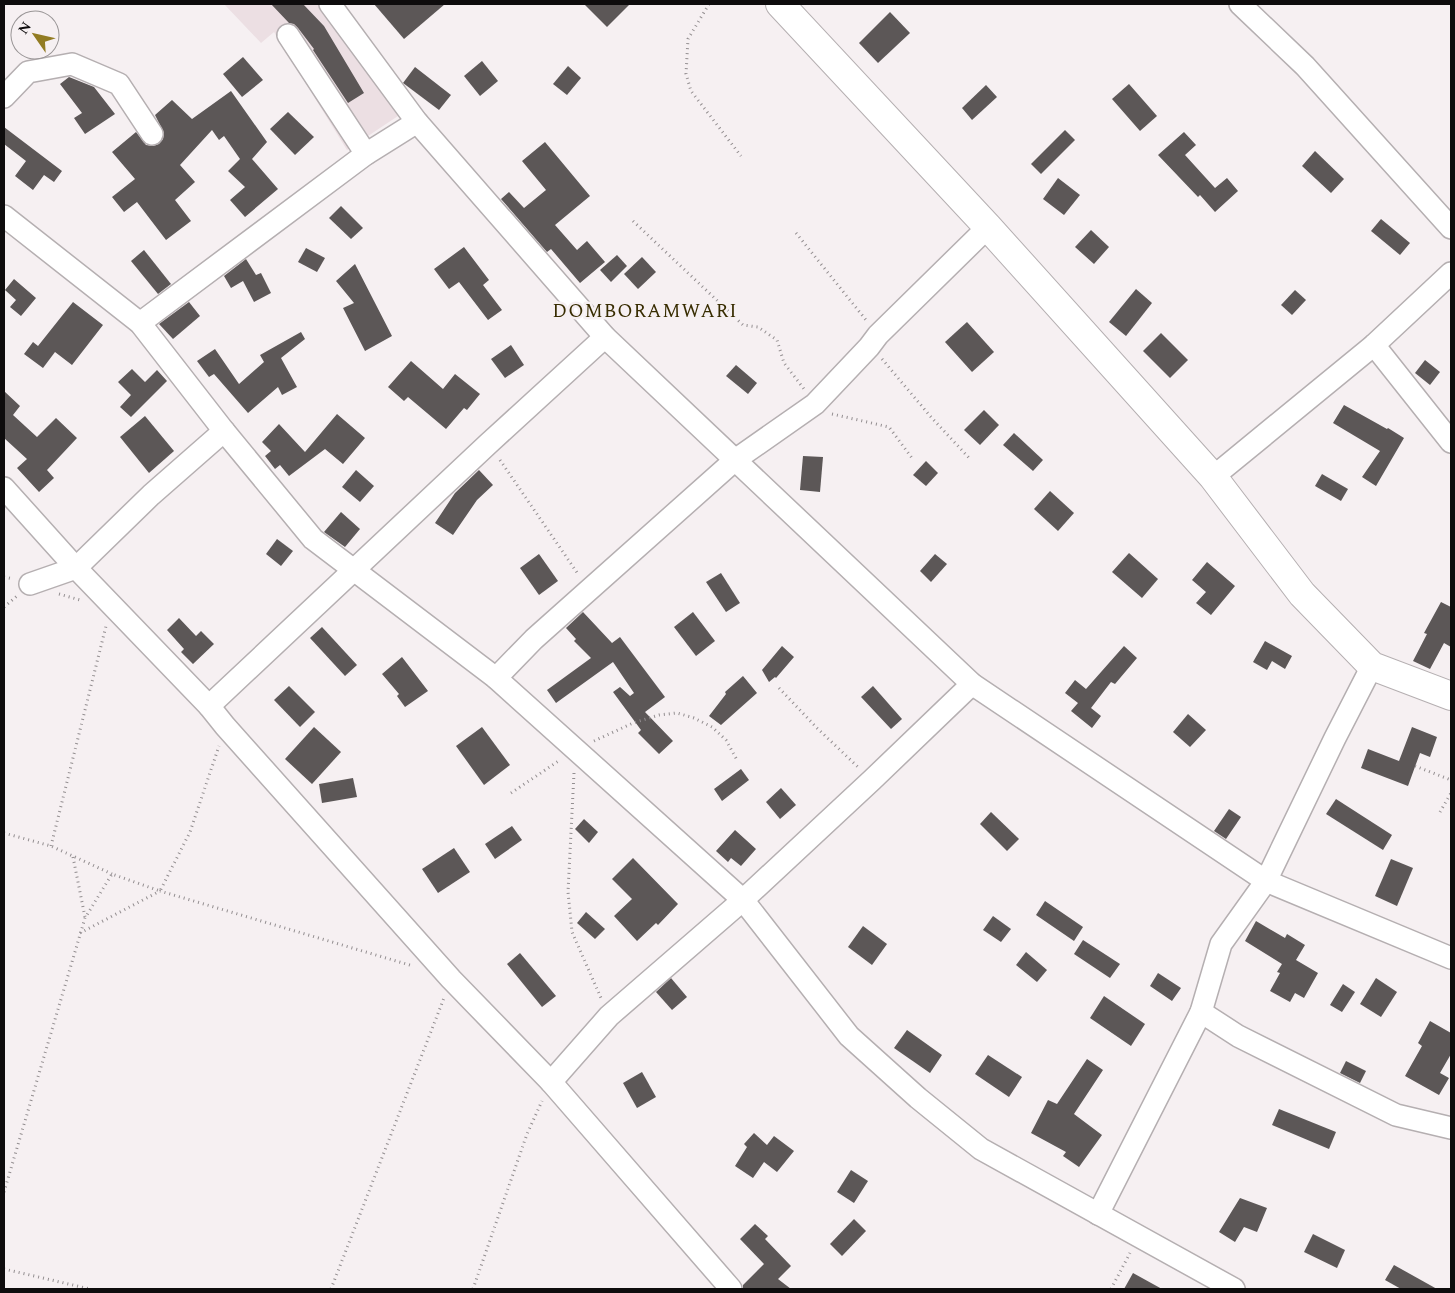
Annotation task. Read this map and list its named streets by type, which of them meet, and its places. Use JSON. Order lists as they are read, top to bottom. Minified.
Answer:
{"districts":["DOMBORAMWARI"],"north":"top left"}
